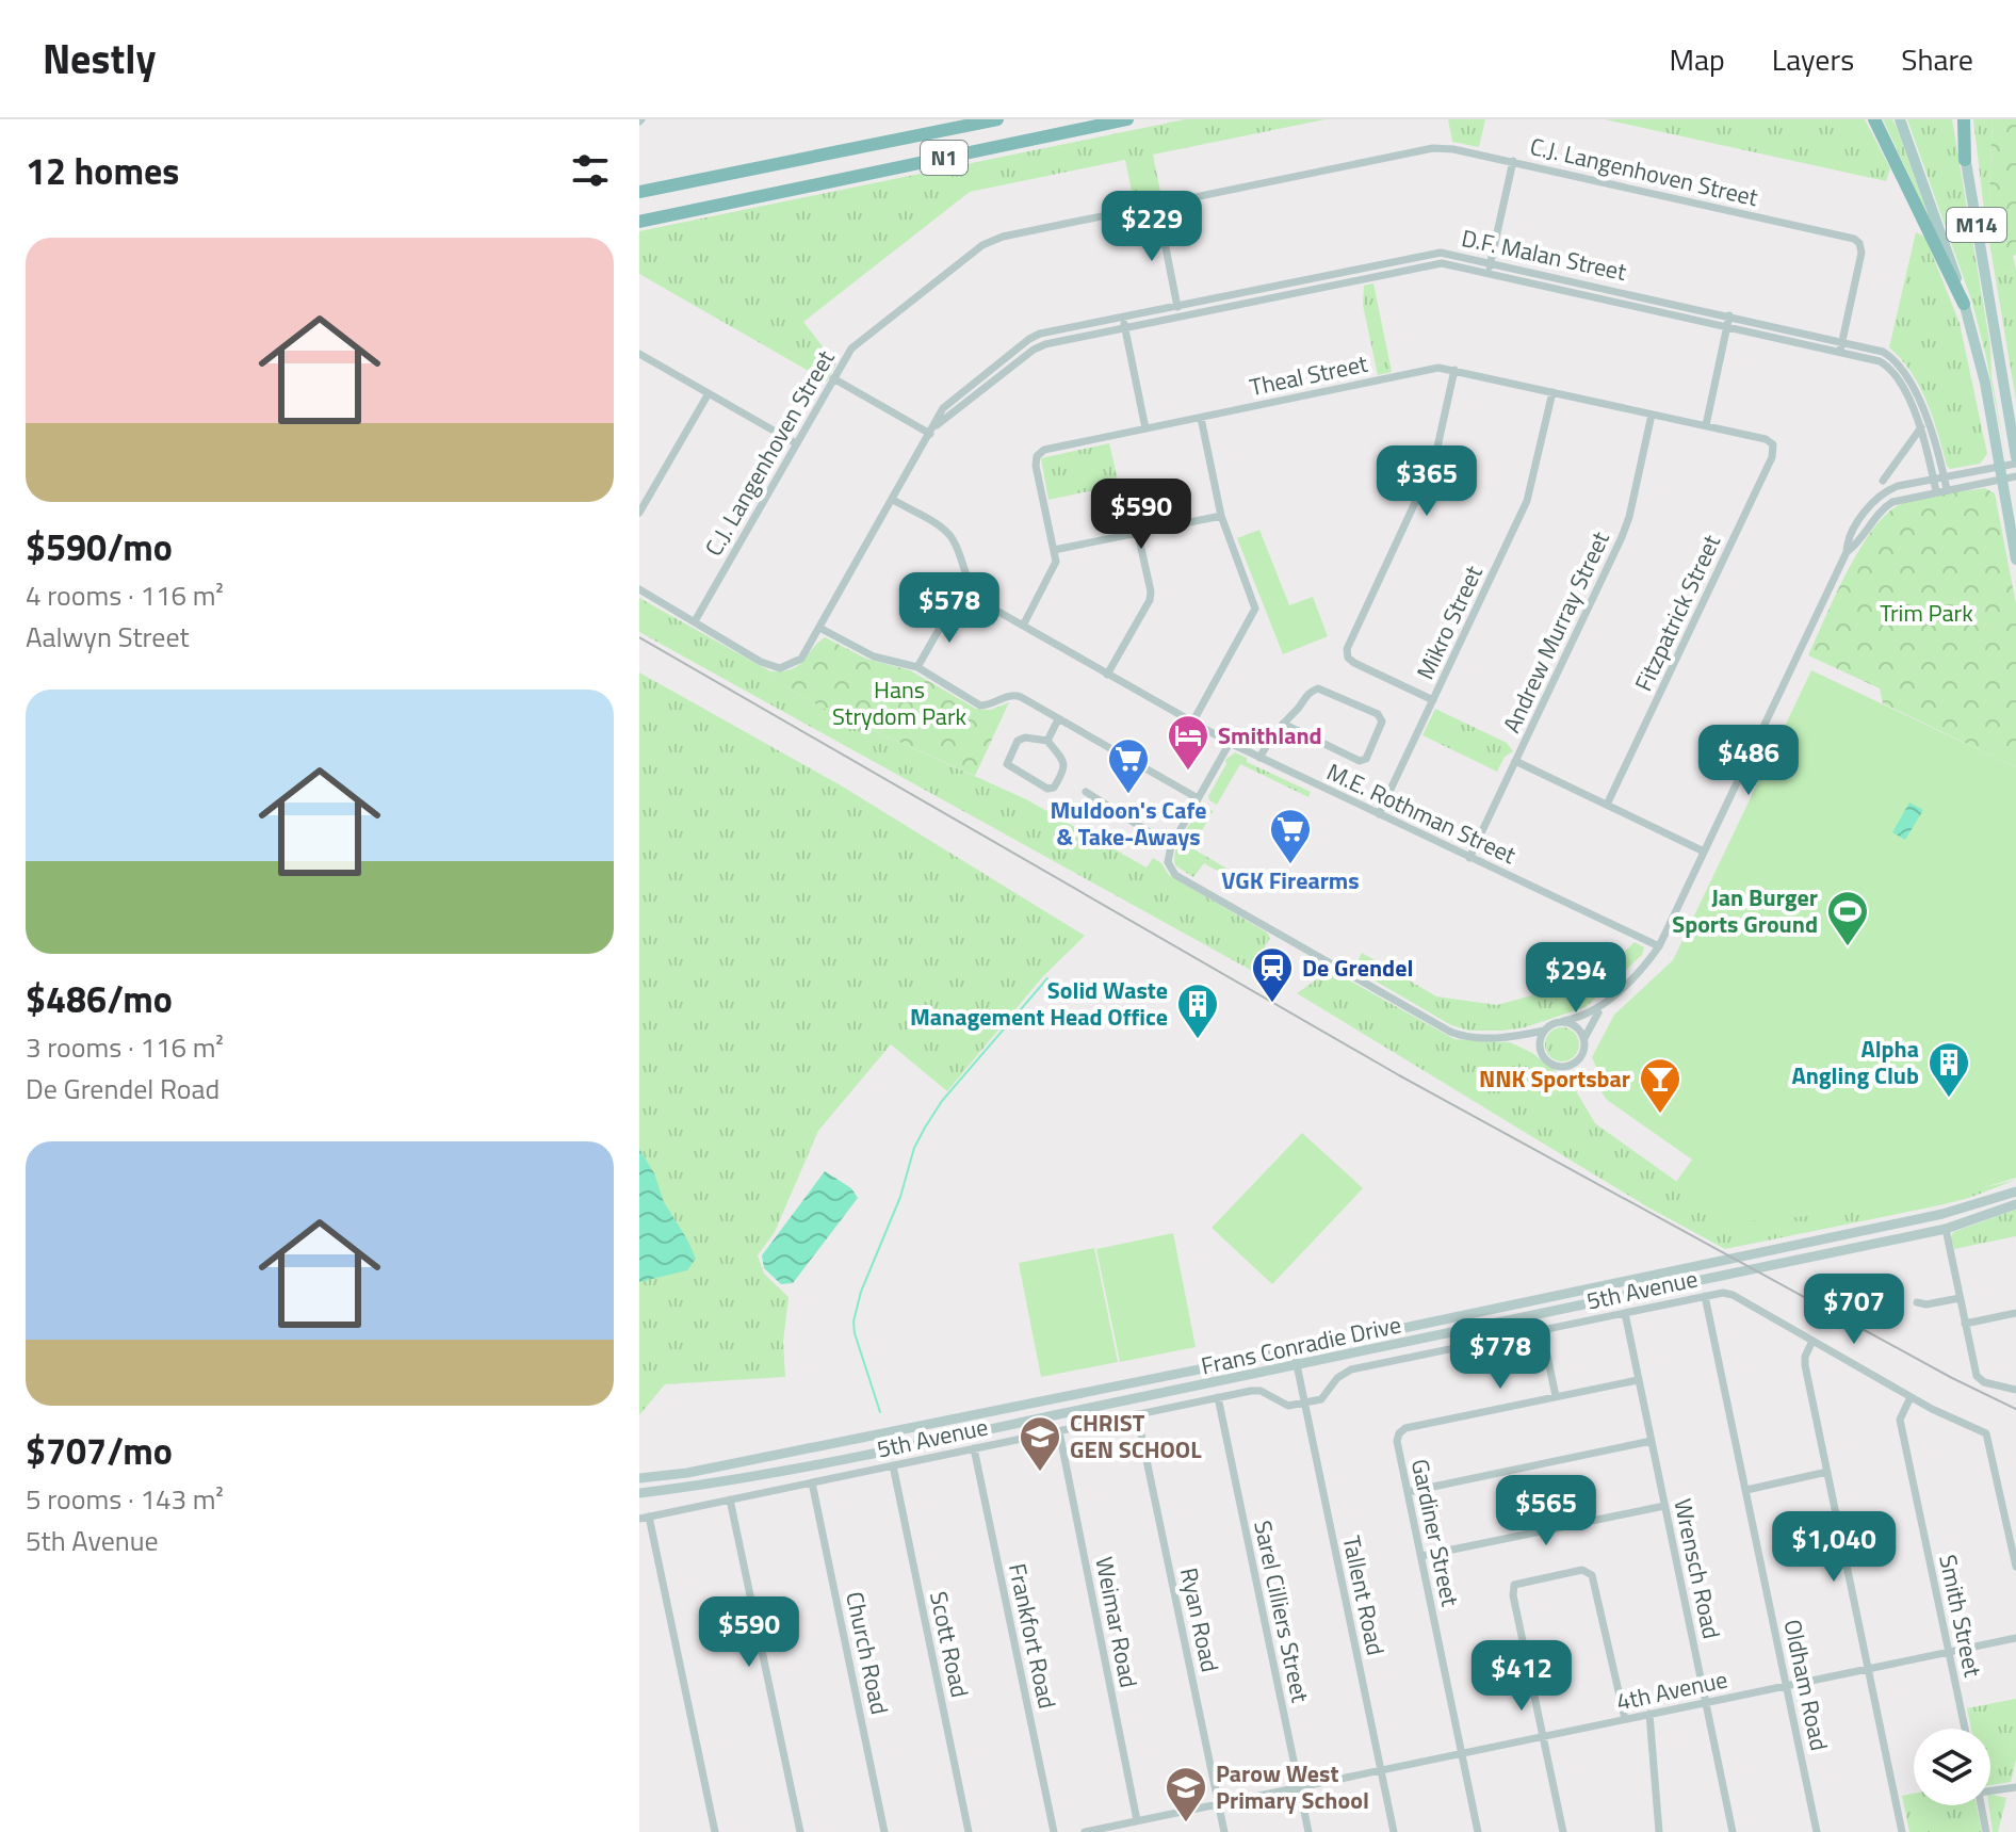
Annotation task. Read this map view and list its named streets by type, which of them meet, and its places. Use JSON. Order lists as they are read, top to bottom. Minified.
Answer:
{"streets":{"highway":["N1"],"main road":["M14","Frans Conradie Drive"],"street":["C.J. Langenhoven Street","D.F. Malan Street","Theal Street","Fitzpatrick Street","Mikro Street","Andrew Murray Street","M.E. Rothman Street","5th Avenue","Gardiner Street","Wrensch Road","Tallent Road","Sarel Cilliers Street","Smith Street","Ryan Road","Weimar Road","Frankfort Road","Scott Road","Church Road","Oldham Road","4th Avenue"]},"crossings":[["C.J. Langenhoven Street","D.F. Malan Street"],["D.F. Malan Street","M.E. Rothman Street"],["Theal Street","Fitzpatrick Street"],["Theal Street","Mikro Street"],["Theal Street","Andrew Murray Street"],["Theal Street","M.E. Rothman Street"],["Mikro Street","M.E. Rothman Street"],["Andrew Murray Street","M.E. Rothman Street"],["5th Avenue","Wrensch Road"],["5th Avenue","Tallent Road"],["5th Avenue","Sarel Cilliers Street"],["5th Avenue","Smith Street"],["5th Avenue","Ryan Road"],["5th Avenue","Weimar Road"],["5th Avenue","Frankfort Road"],["5th Avenue","Scott Road"],["5th Avenue","Church Road"],["5th Avenue","Oldham Road"],["Frans Conradie Drive","Tallent Road"],["Gardiner Street","4th Avenue"],["Wrensch Road","4th Avenue"],["Tallent Road","4th Avenue"],["Sarel Cilliers Street","4th Avenue"],["Smith Street","4th Avenue"],["Ryan Road","4th Avenue"],["Weimar Road","4th Avenue"],["Oldham Road","4th Avenue"]],"parks":["Trim Park","Hans Strydom Park"],"places":{"hotel":["Smithland"],"supermarket":["Muldoon's Cafe & Take-Aways","VGK Firearms"],"sports":["Jan Burger Sports Ground"],"station":["De Grendel"],"building":["Solid Waste Management Head Office","Alpha Angling Club"],"bar":["NNK Sportsbar"],"school or university":["CHRIST GEN SCHOOL","Parow West Primary School"]},"page":{"header":"Nestly","nav":["Map","Layers","Share"],"heading":"12 homes","price":["$229","$365","$590","$578","$486","$294","$707","$778","$565","$1,040","$590","$412"],"list":[{"name":"$590/mo","note":"4 rooms · 116 m² · Aalwyn Street"},{"name":"$486/mo","note":"3 rooms · 116 m² · De Grendel Road"},{"name":"$707/mo","note":"5 rooms · 143 m² · 5th Avenue"}]}}
